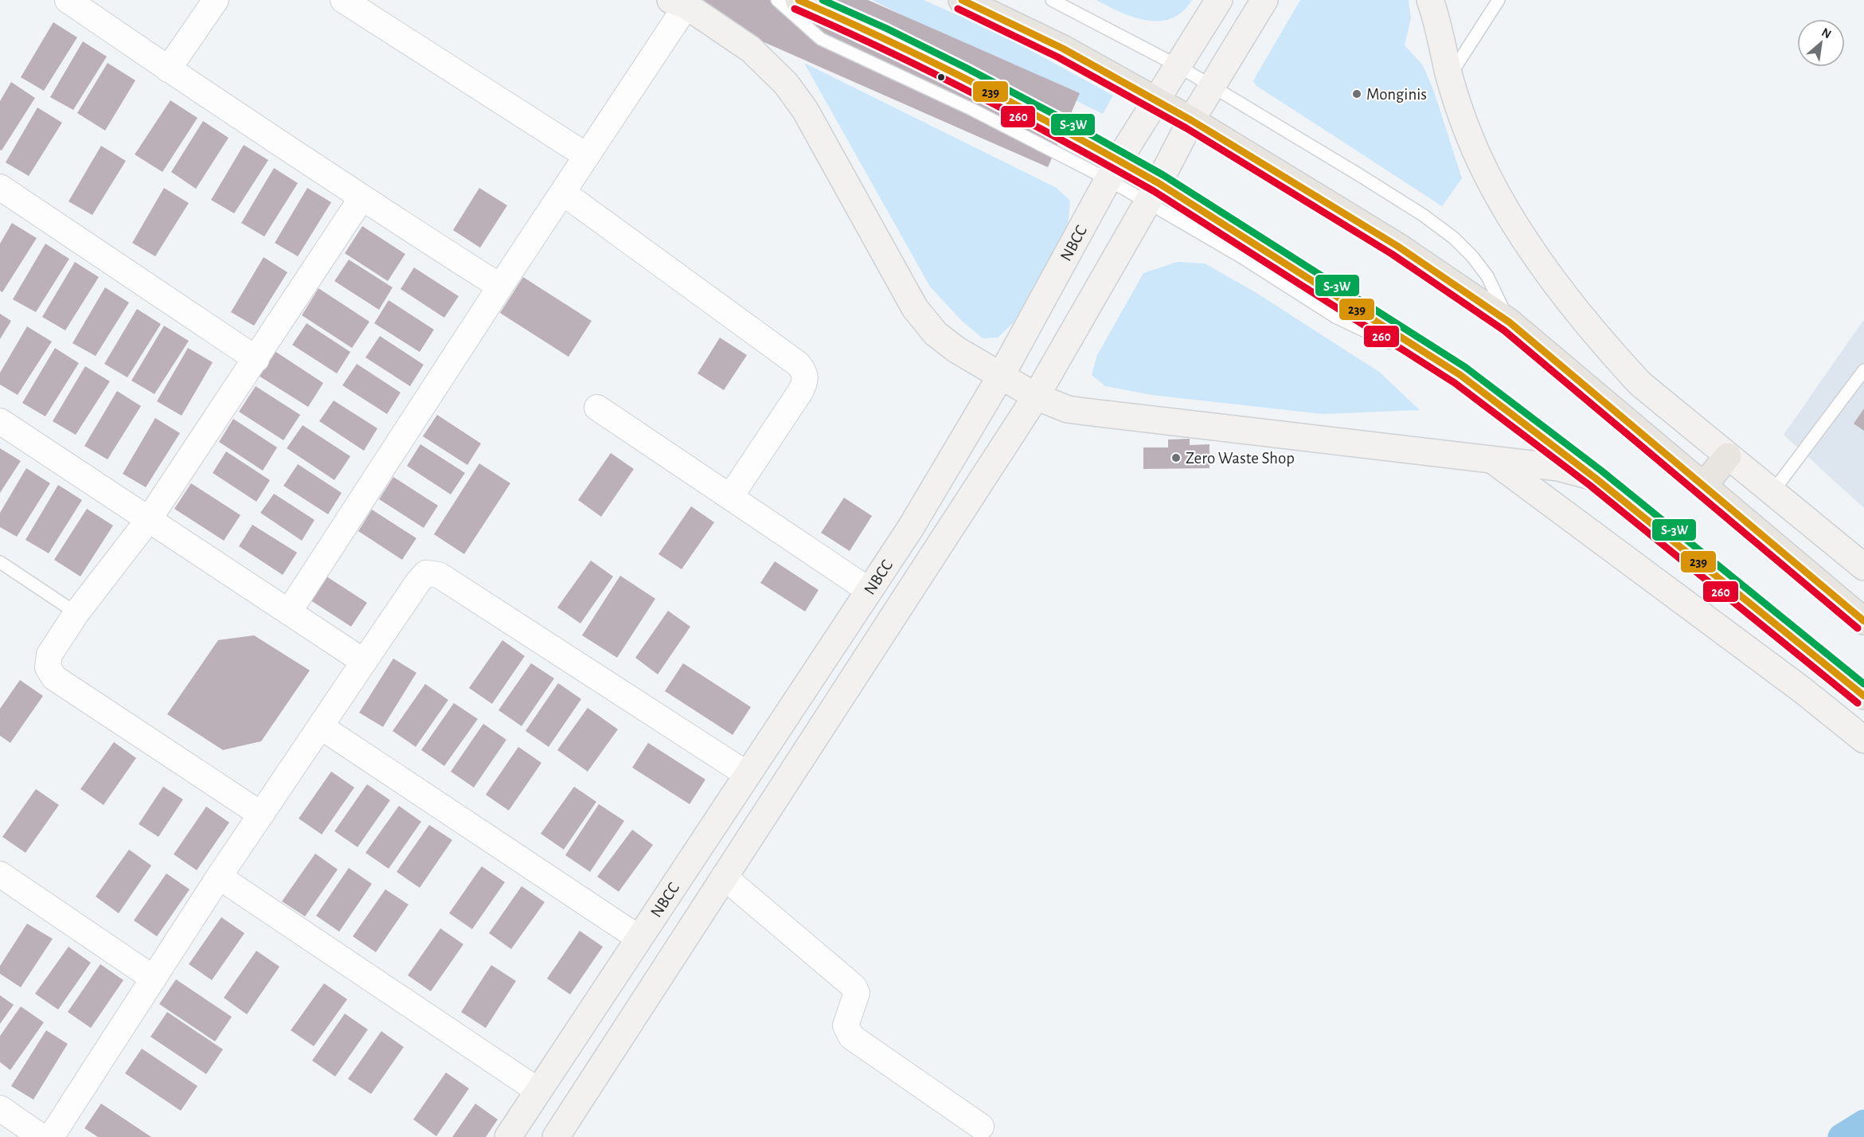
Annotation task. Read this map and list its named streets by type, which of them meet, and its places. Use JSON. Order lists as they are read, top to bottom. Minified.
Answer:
{"streets":{"street":["NBCC"]},"places":["Monginis","Zero Waste Shop"],"lines":["transit line 239","transit line S-3W","transit line 260"],"north":"top right"}
